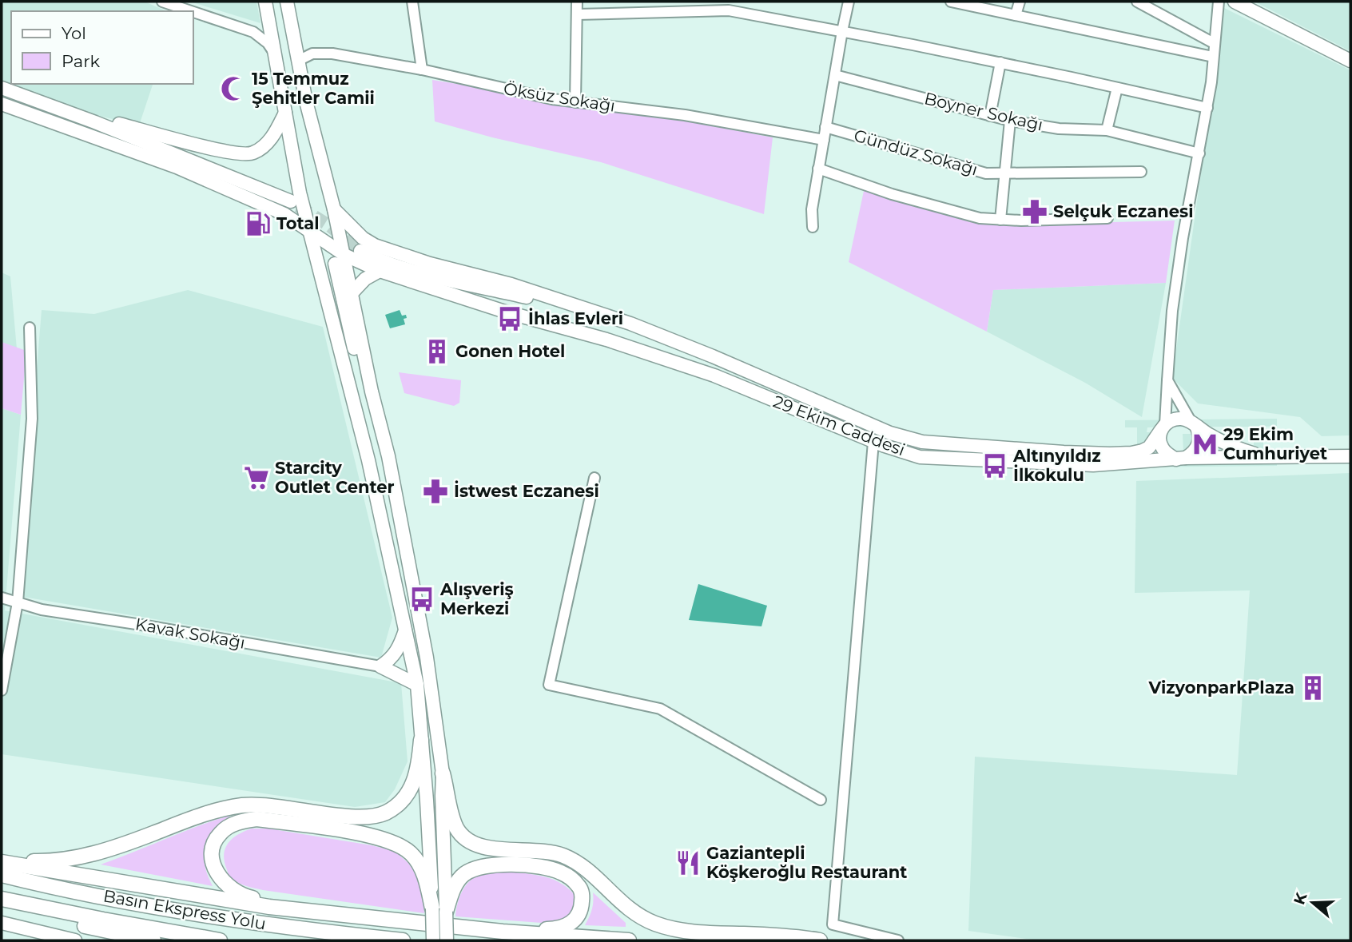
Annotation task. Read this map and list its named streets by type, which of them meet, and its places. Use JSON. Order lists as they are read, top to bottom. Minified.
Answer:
{"streets":{"highway":["Basın Ekspress Yolu"],"main road":["29 Ekim Caddesi"],"street":["Öksüz Sokağı","Boyner Sokağı","Gündüz Sokağı","Kavak Sokağı"]},"places":{"mosque":["15 Temmuz Şehitler Camii"],"pharmacy":["Selçuk Eczanesi","İstwest Eczanesi"],"fuel station":["Total"],"bus stop":["İhlas Evleri","Altınyıldız İlkokulu","Alışveriş Merkezi"],"building":["Gonen Hotel","VizyonparkPlaza"],"metro station":["29 Ekim Cumhuriyet"],"supermarket":["Starcity Outlet Center"],"restaurant":["Gaziantepli Köşkeroğlu Restaurant"]},"legend":["Yol","Park"],"north":"left"}
